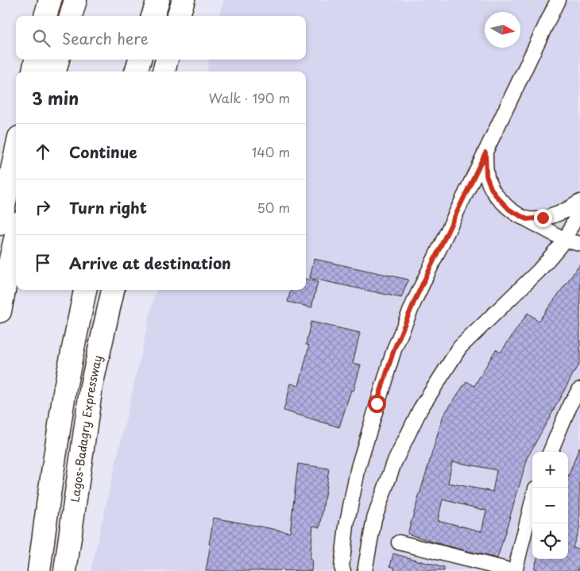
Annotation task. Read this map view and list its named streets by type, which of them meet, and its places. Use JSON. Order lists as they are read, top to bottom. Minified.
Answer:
{"streets":{"main road":["Lagos-Badagry Expressway"]},"north":"right","page":{"search":"Search here","heading":["3 min","Walk · 190 m"],"list":[["Continue","140 m"],["Turn right","50 m"],"Arrive at destination"],"map_buttons":["+","−"]}}
